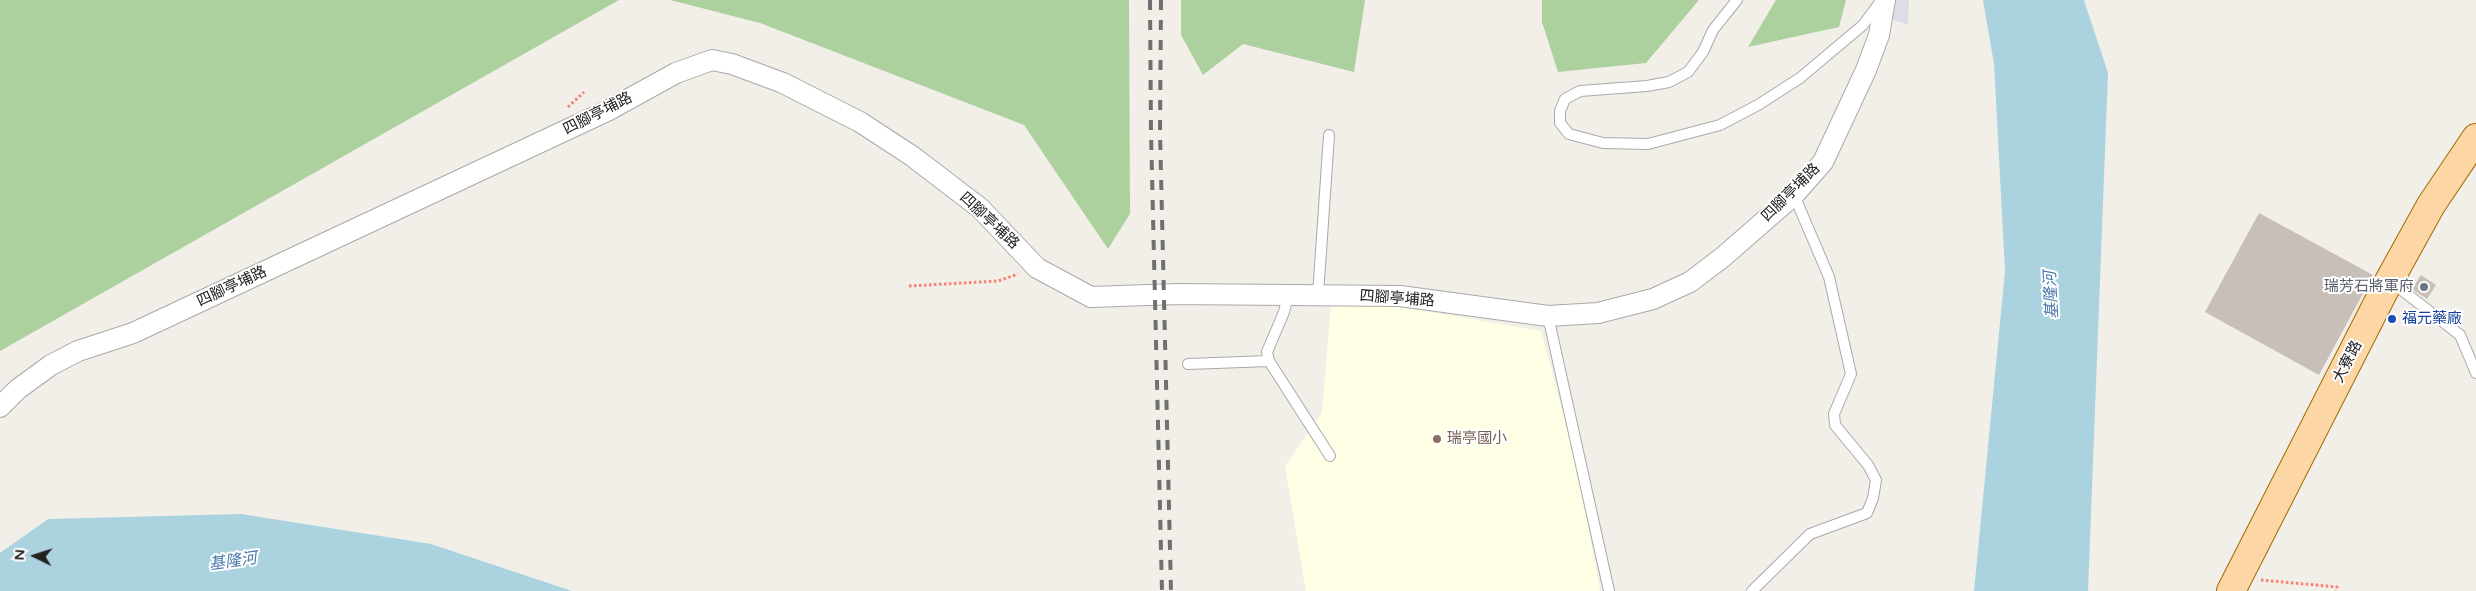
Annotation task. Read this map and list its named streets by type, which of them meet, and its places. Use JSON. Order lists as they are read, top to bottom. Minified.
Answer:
{"streets":{"main road":["大寮路"],"street":["四腳亭埔路"]},"water":["基隆河"],"places":["瑞芳石將軍府","福元藥廠","瑞亭國小"],"north":"left"}
